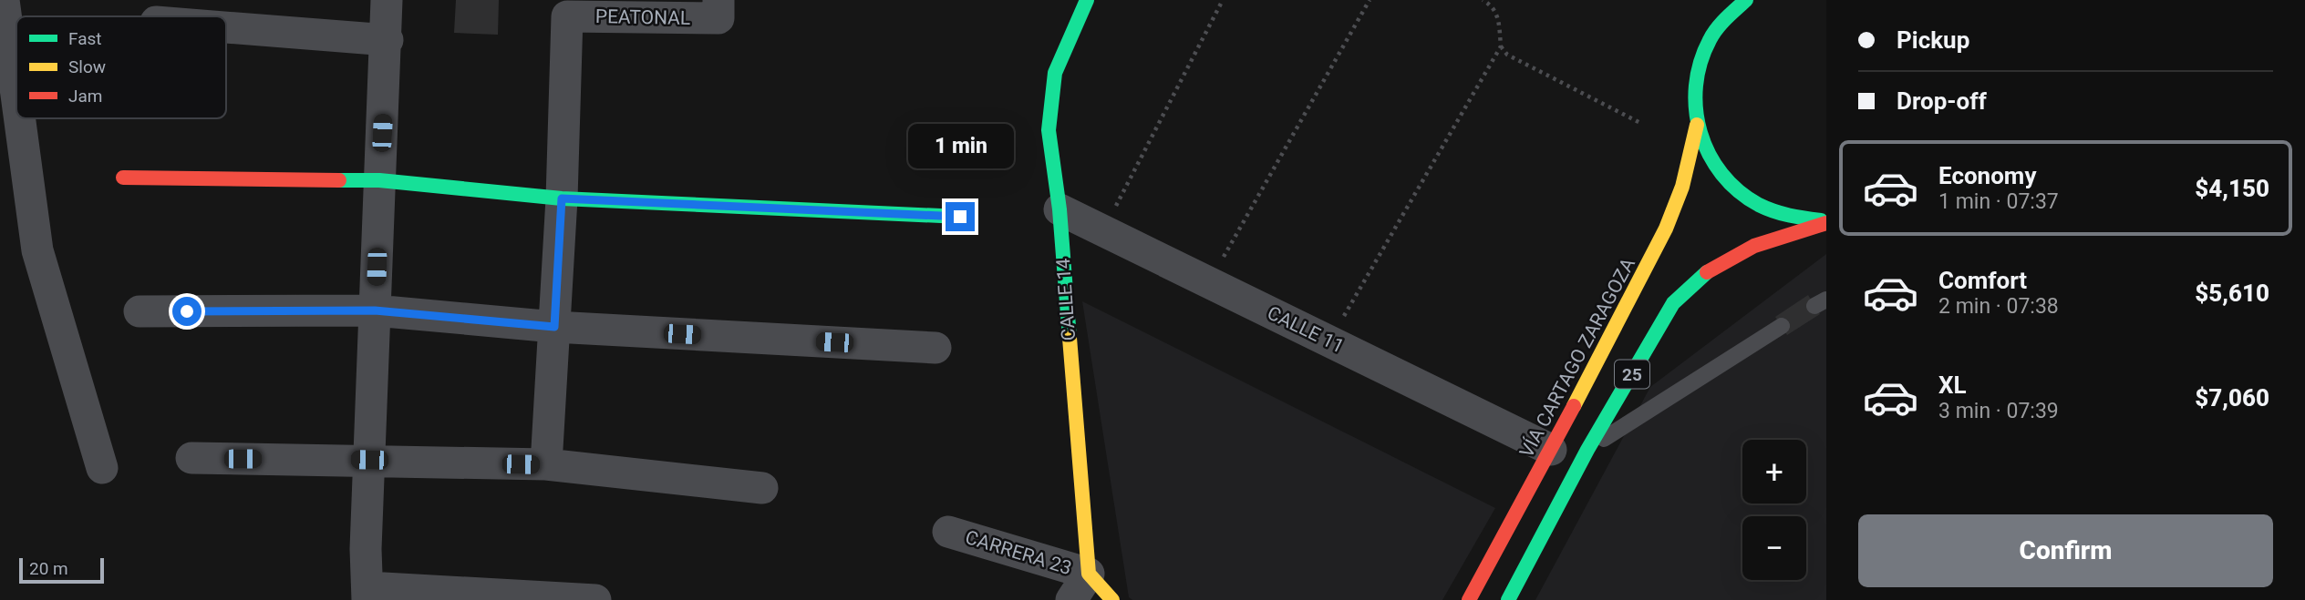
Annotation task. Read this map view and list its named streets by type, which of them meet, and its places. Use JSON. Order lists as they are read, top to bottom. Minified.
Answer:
{"streets":{"main road":["CALLE 14","VÍA CARTAGO ZARAGOZA","25"],"street":["PEATONAL","CALLE 11","CARRERA 23"]},"crossings":[["CALLE 14","CALLE 11"],["CALLE 14","CARRERA 23"],["CALLE 11","VÍA CARTAGO ZARAGOZA"],["VÍA CARTAGO ZARAGOZA","25"]],"legend":["Fast","Slow","Jam"],"scale_bar":"20 m","page":{"banner":["Pickup","Drop-off"],"bubble":"1 min","list":[{"name":"Economy","note":"1 min · 07:37","value":"$4,150"},{"name":"Comfort","note":"2 min · 07:38","value":"$5,610"},{"name":"XL","note":"3 min · 07:39","value":"$7,060"}],"map_buttons":["+","−"],"buttons":"Confirm","scale":"20 m"}}
